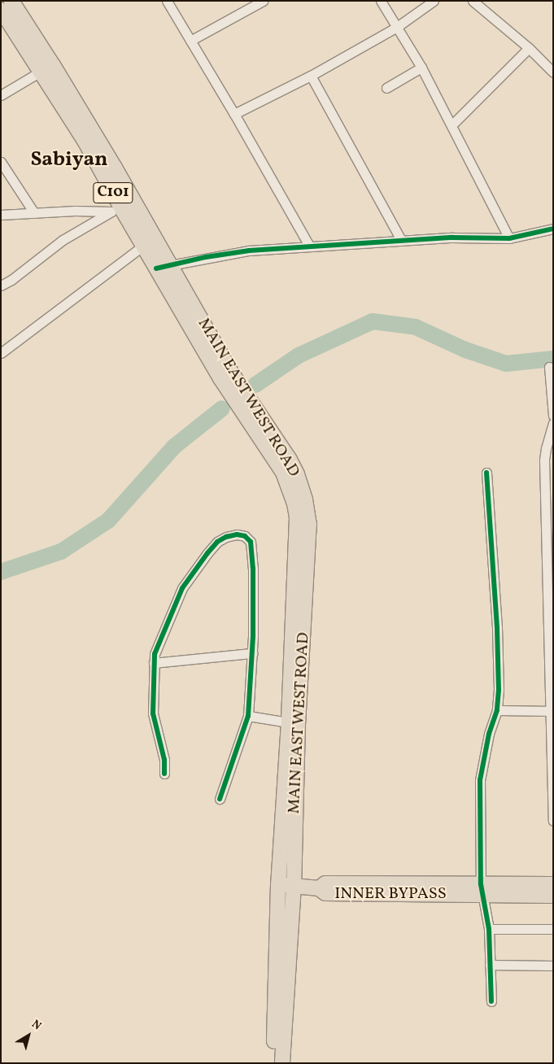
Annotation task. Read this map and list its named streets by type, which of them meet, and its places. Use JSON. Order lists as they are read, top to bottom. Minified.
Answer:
{"streets":{"main road":["C101","MAIN EAST WEST ROAD","INNER BYPASS"]},"crossings":[["MAIN EAST WEST ROAD","INNER BYPASS"]],"districts":["Sabiyan"],"north":"top right"}
